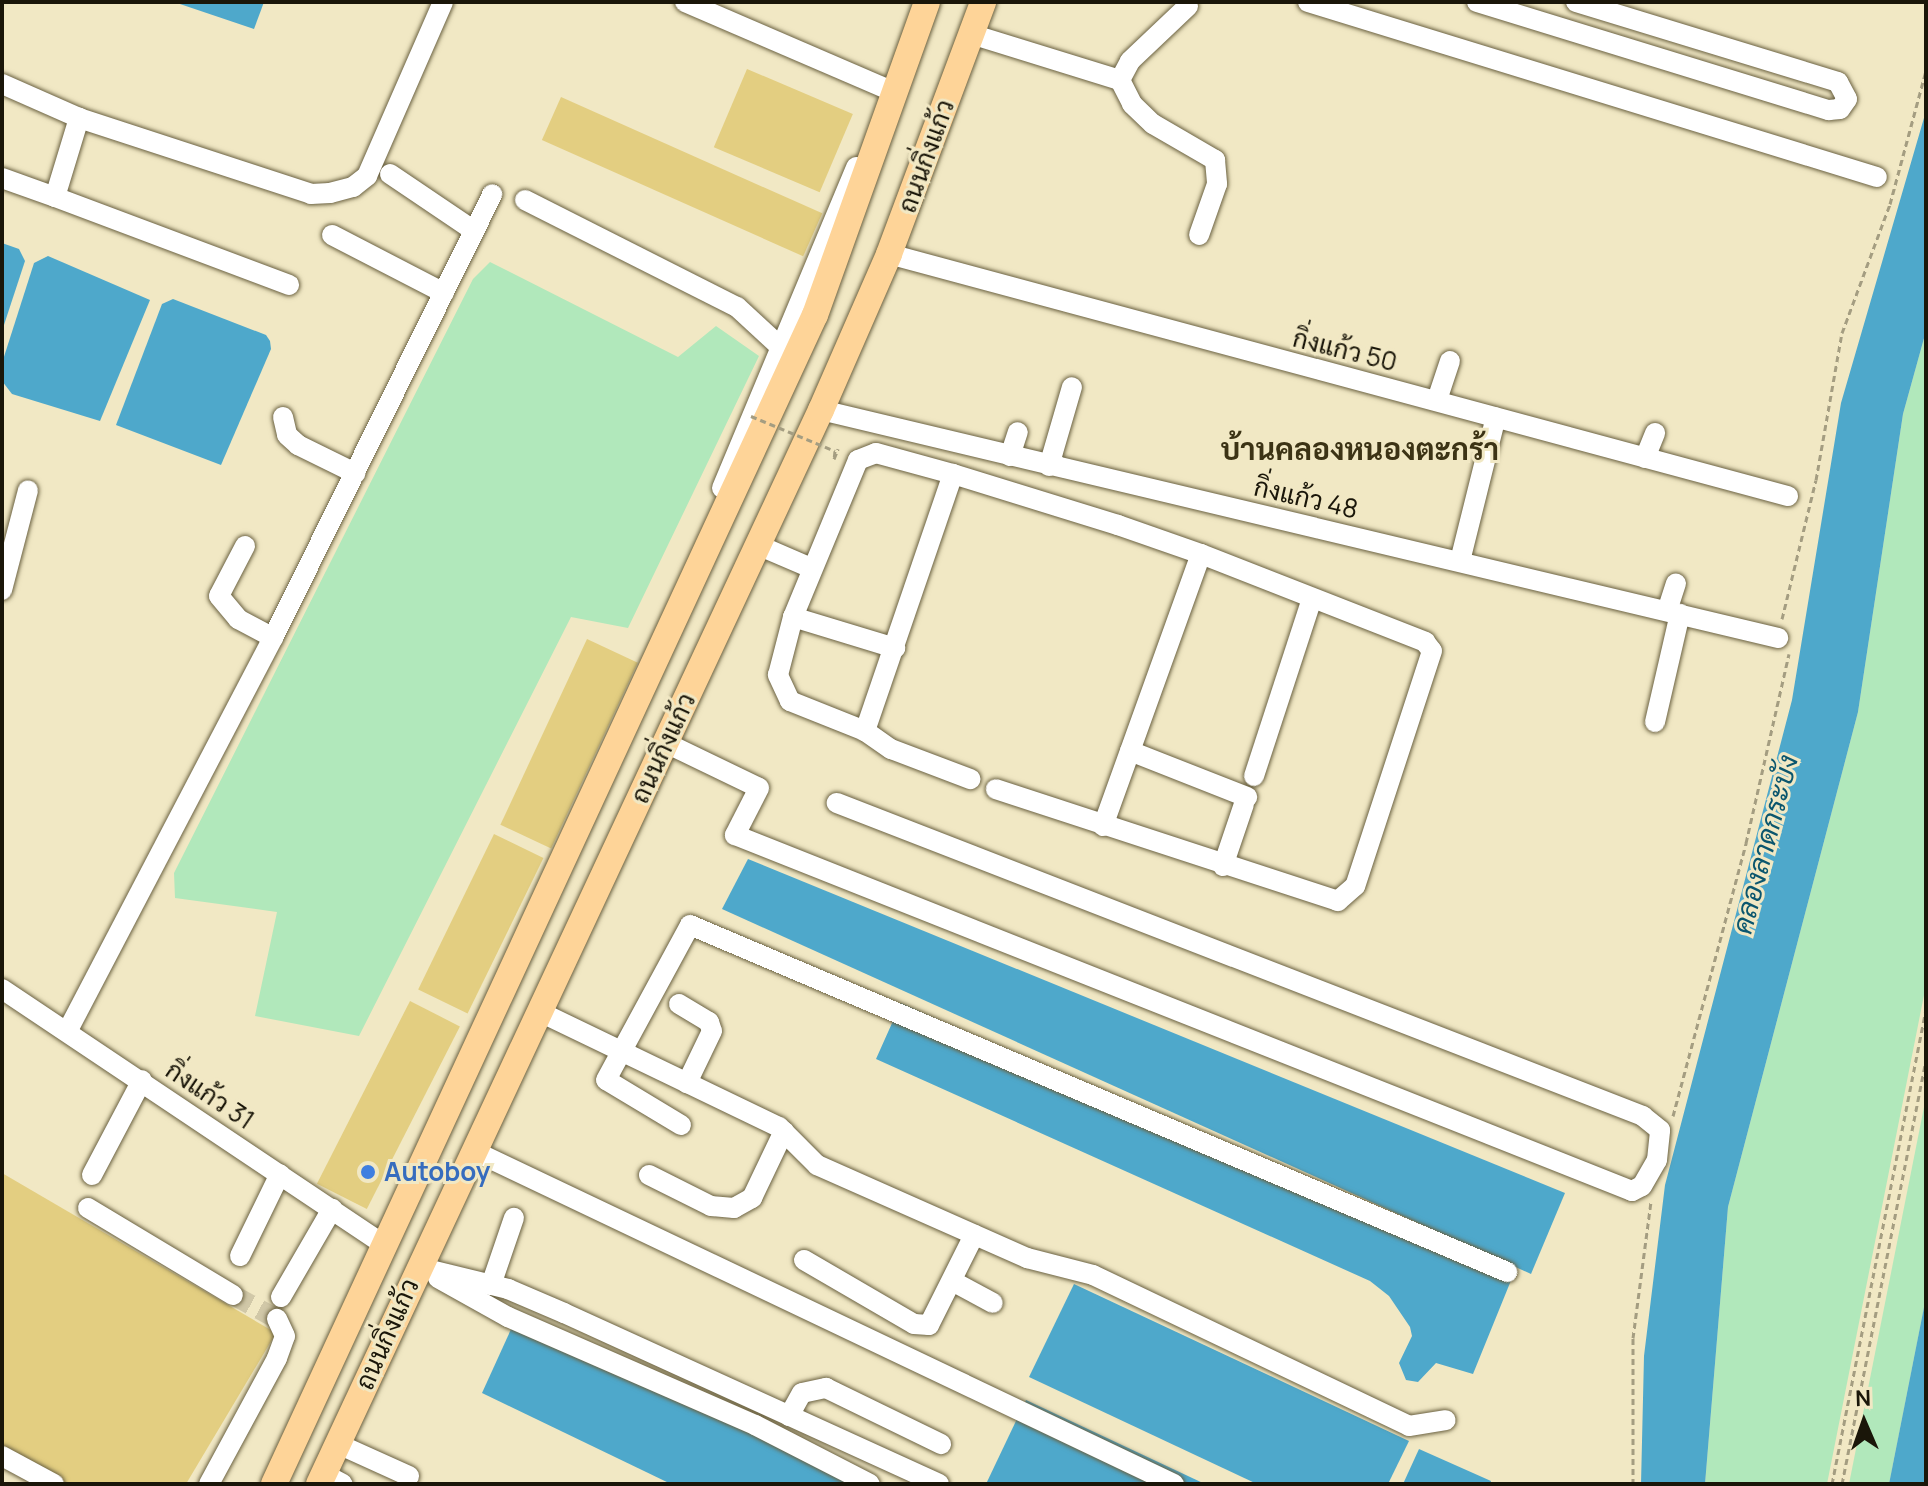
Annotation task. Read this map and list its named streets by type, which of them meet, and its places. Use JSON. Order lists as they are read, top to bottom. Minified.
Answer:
{"streets":{"main road":["ถนนกิ่งแก้ว"],"street":["กิ่งแก้ว 50","กิ่งแก้ว 48","กิ่งแก้ว 31"]},"crossings":[["ถนนกิ่งแก้ว","กิ่งแก้ว 50"],["ถนนกิ่งแก้ว","กิ่งแก้ว 48"],["ถนนกิ่งแก้ว","กิ่งแก้ว 31"]],"districts":["บ้านคลองหนองตะกร้า"],"water":["คลองลาดกระบัง"],"places":["Autoboy"],"north":"top"}
